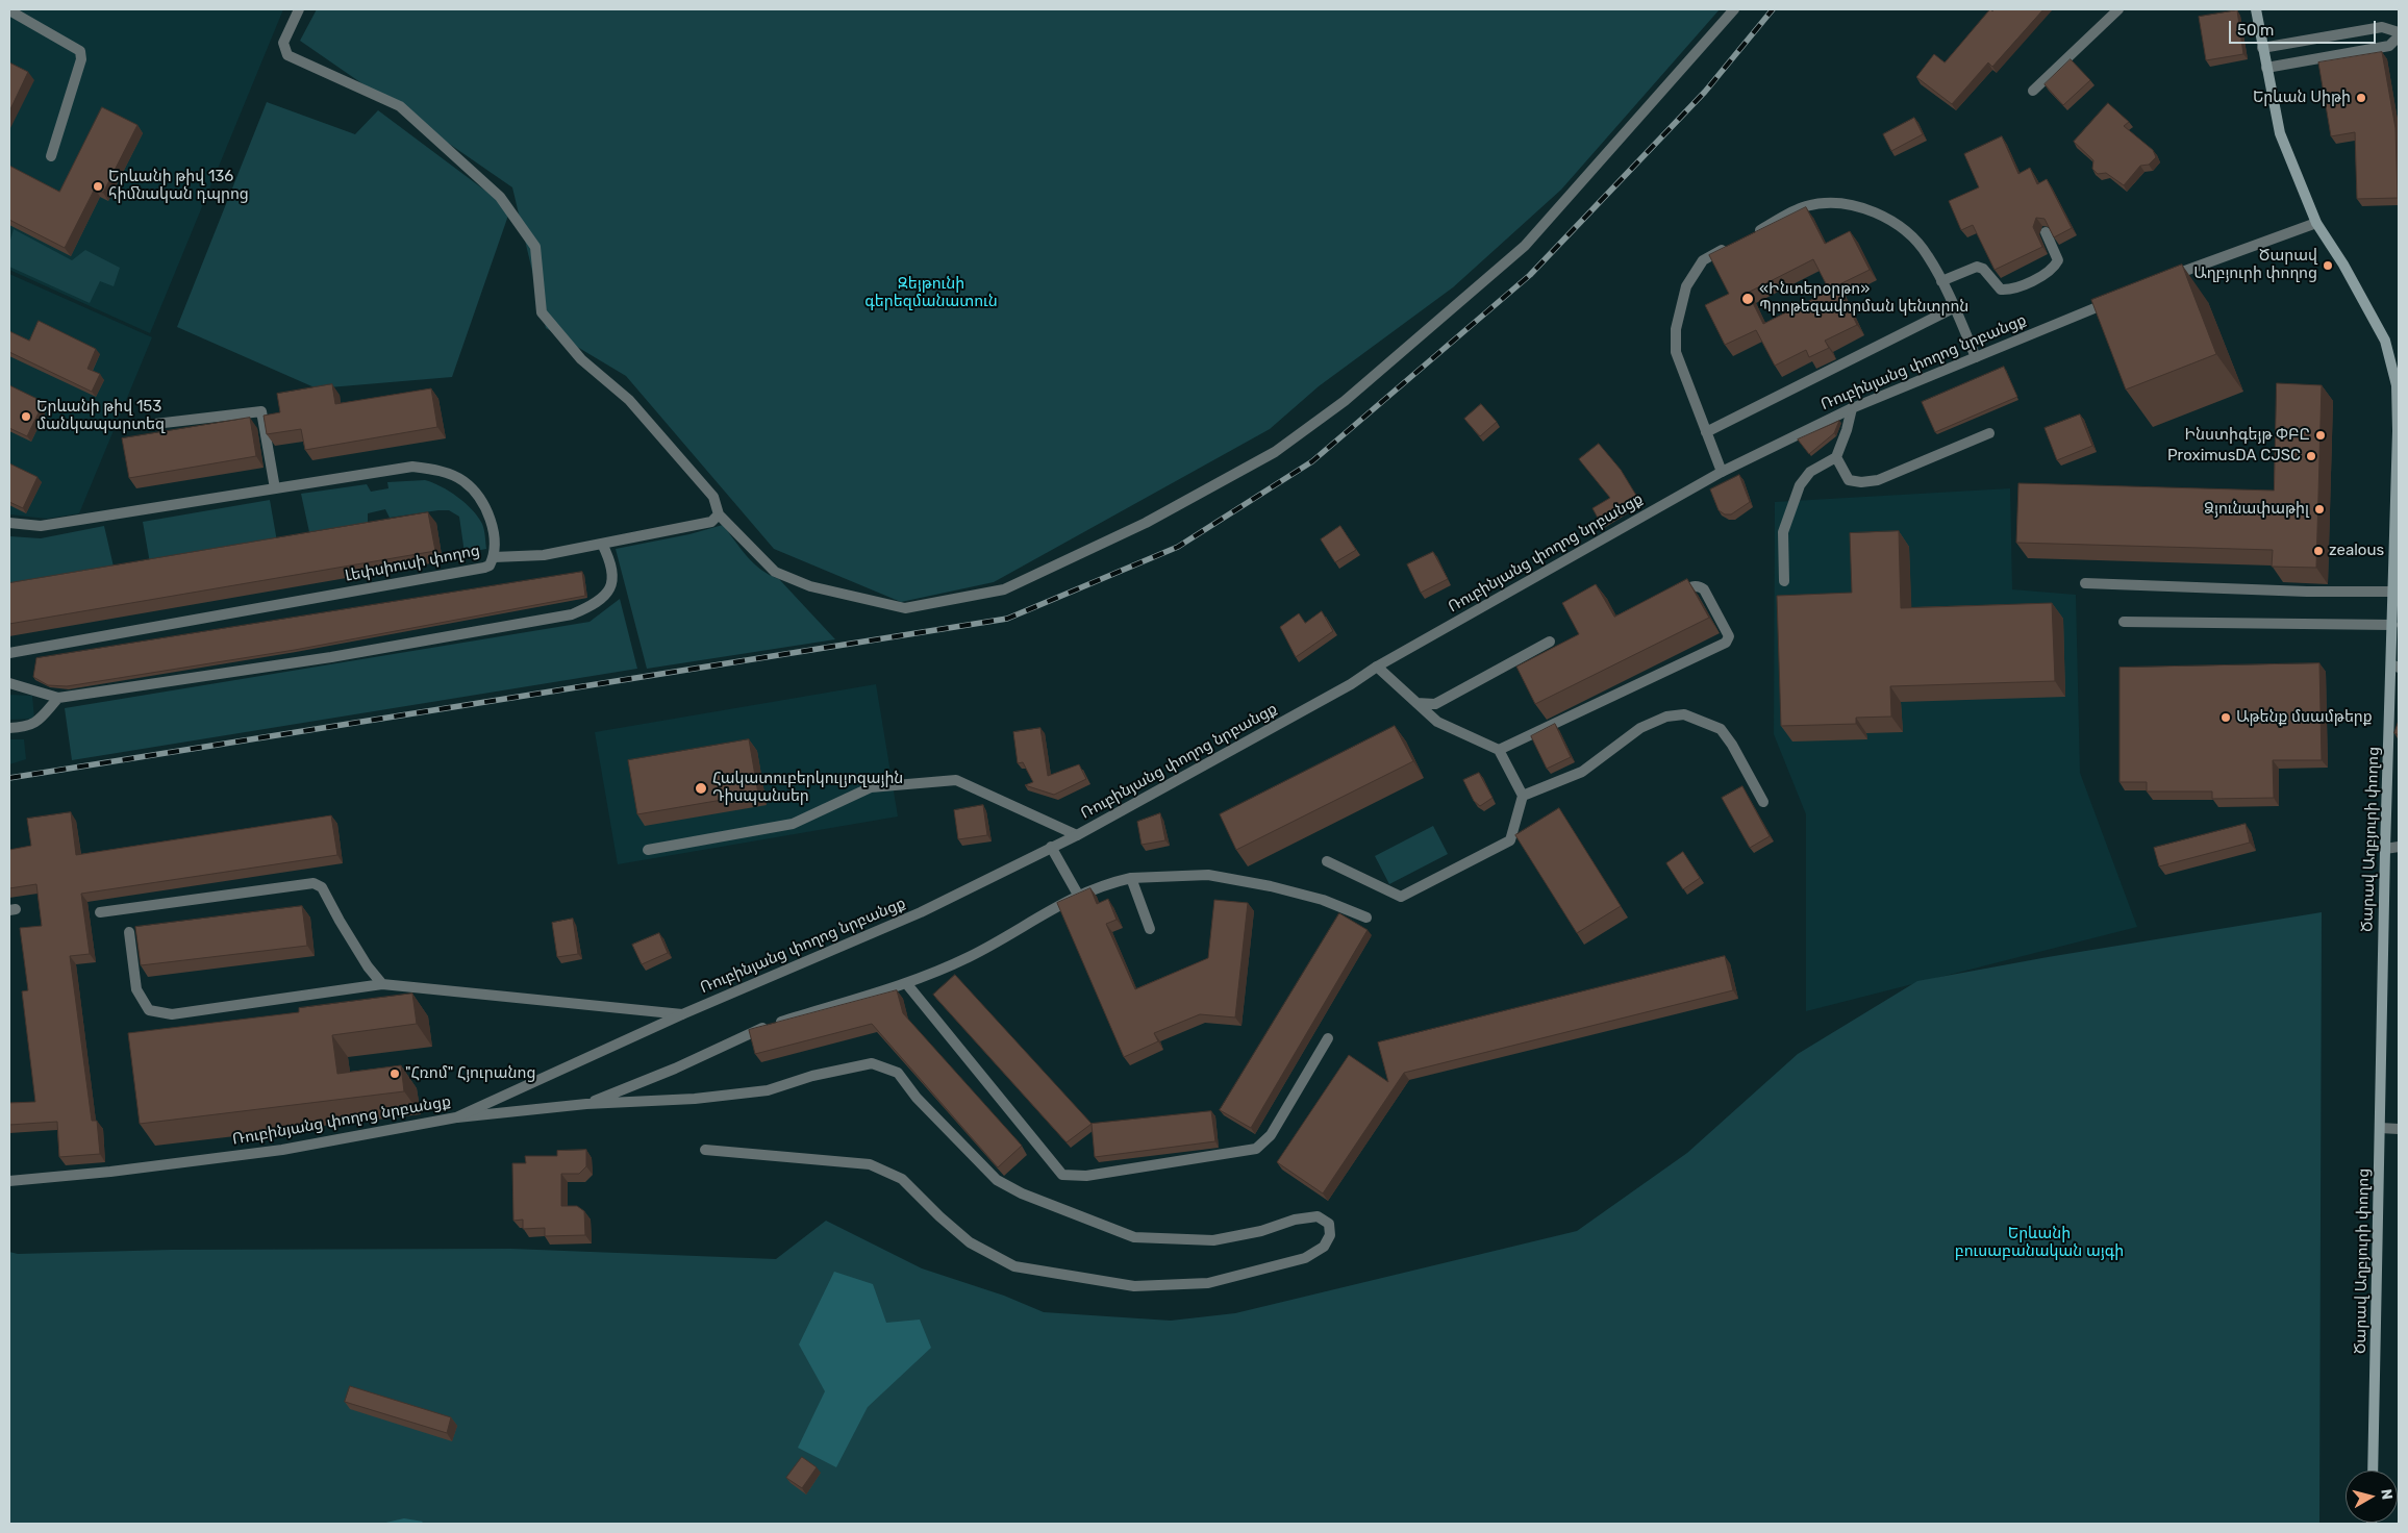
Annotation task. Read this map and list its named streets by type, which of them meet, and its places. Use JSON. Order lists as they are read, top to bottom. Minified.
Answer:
{"streets":{"main road":["Ծարավ Աղբյուրի փողոց"],"street":["Ռուբինյանց փողոց նրբանցք","Լեփսիուսի փողոց"]},"parks":["Զեյթունի գերեզմանատուն","Երևանի բուսաբանական այգի"],"places":["Երևան Սիթի","Երևանի թիվ 136 հիմնական դպրոց","Ծարավ Աղբյուրի փողոց","«Ինտերօրթո» Պրոթեզավորման կենտրոն","Երևանի թիվ 153 մանկապարտեզ","Ինստիգեյթ ՓԲԸ","ProximusDA CJSC","Ձյունափաթիլ","zealous","Աթենք մսամթերք","Հակատուբերկուլյոզային Դիսպանսեր","\"Հռոմ\" Հյուրանոց"],"scale_bar":"50 m","north":"right"}
